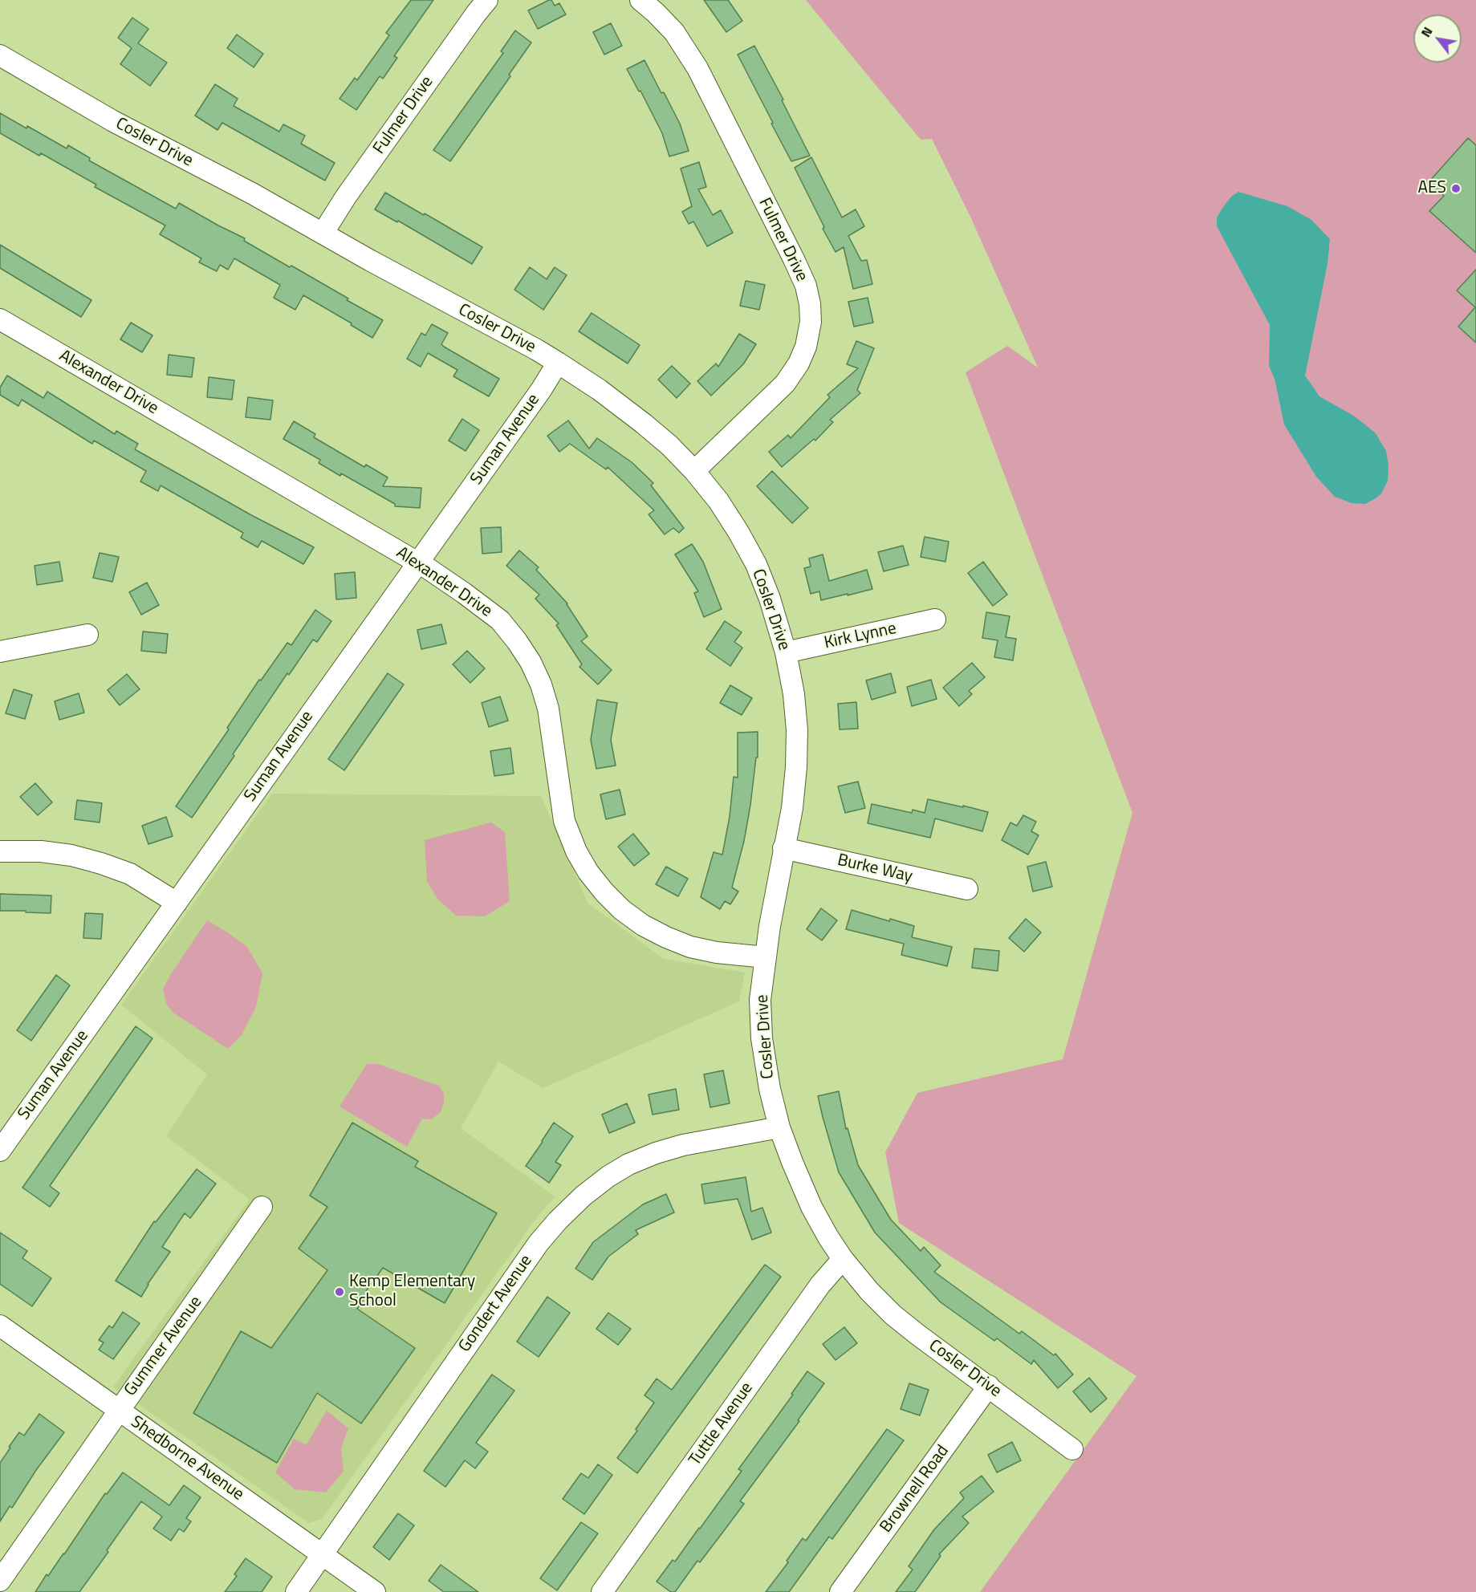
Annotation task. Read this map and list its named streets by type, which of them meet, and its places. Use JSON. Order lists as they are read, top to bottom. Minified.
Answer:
{"streets":{"street":["Fulmer Drive","Cosler Drive","Alexander Drive","Suman Avenue","Kirk Lynne","Burke Way","Gondert Avenue","Gummer Avenue","Tuttle Avenue","Shedborne Avenue","Brownell Road"]},"crossings":[["Fulmer Drive","Cosler Drive"],["Cosler Drive","Alexander Drive"],["Cosler Drive","Suman Avenue"],["Cosler Drive","Kirk Lynne"],["Cosler Drive","Burke Way"],["Cosler Drive","Gondert Avenue"],["Cosler Drive","Tuttle Avenue"],["Cosler Drive","Brownell Road"],["Alexander Drive","Suman Avenue"],["Gondert Avenue","Shedborne Avenue"],["Gummer Avenue","Shedborne Avenue"]],"places":["AES","Kemp Elementary School"],"north":"top left"}
